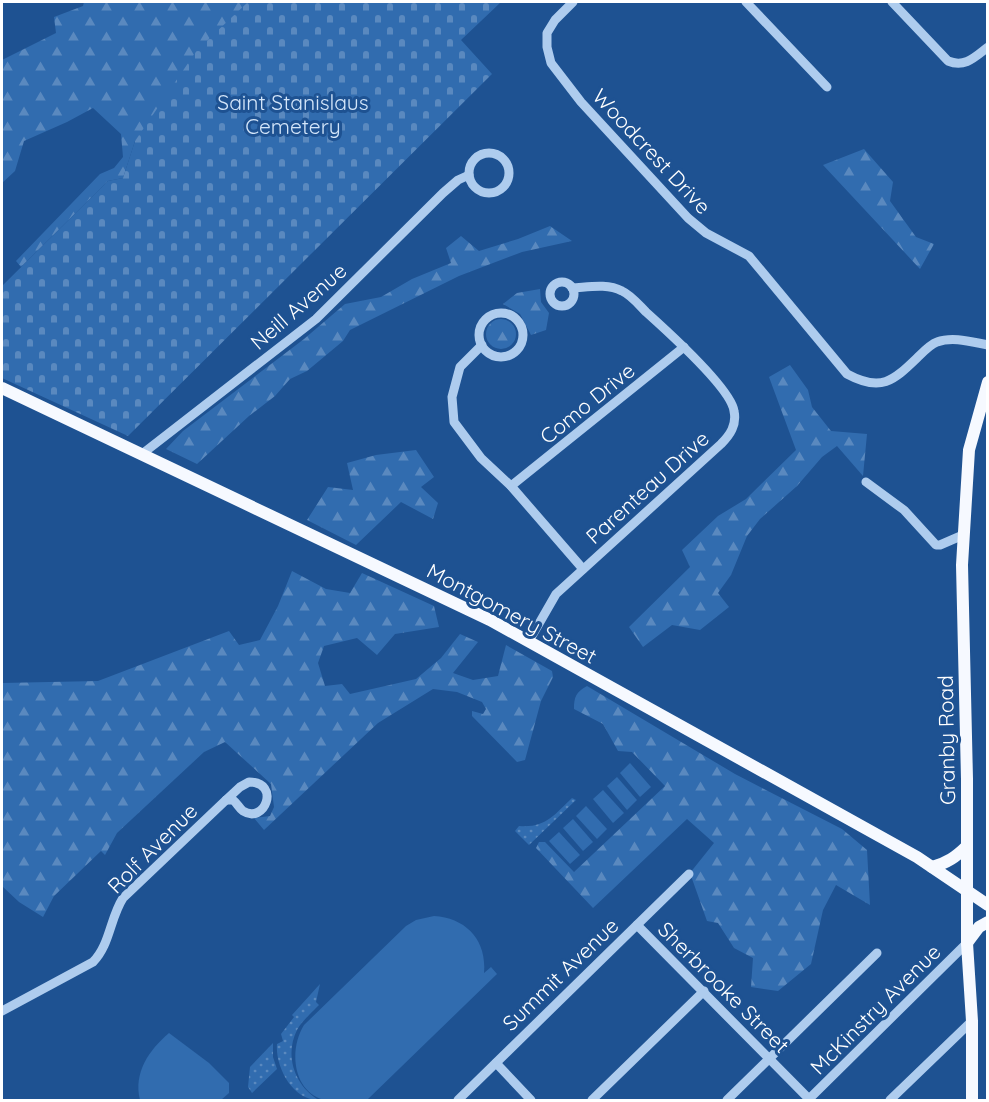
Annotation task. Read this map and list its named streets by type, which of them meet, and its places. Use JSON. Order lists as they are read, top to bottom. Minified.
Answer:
{"streets":{"main road":["Montgomery Street","Granby Road"],"street":["Woodcrest Drive","Neill Avenue","Como Drive","Parenteau Drive","Rolf Avenue","Summit Avenue","Sherbrooke Street","McKinstry Avenue"]},"crossings":[["Neill Avenue","Montgomery Street"],["Como Drive","Parenteau Drive"],["Parenteau Drive","Montgomery Street"],["Montgomery Street","Granby Road"],["Granby Road","McKinstry Avenue"],["Summit Avenue","Sherbrooke Street"],["Sherbrooke Street","McKinstry Avenue"]],"parks":["Saint Stanislaus Cemetery"]}
